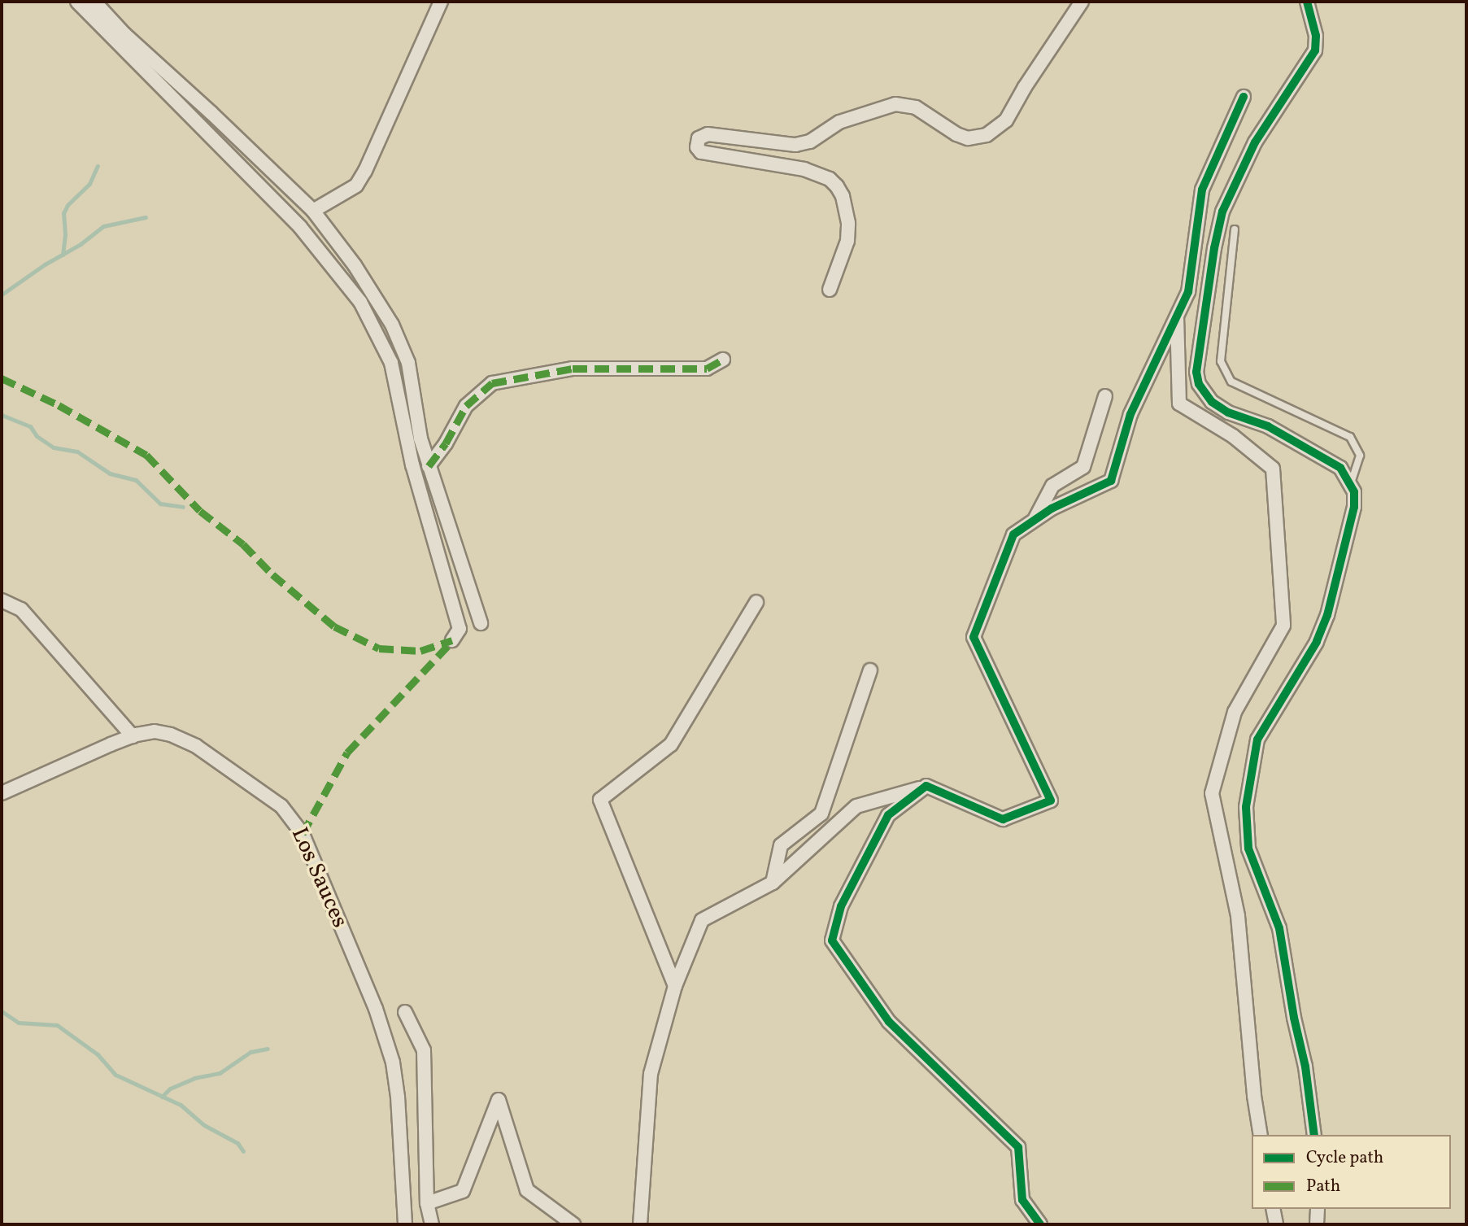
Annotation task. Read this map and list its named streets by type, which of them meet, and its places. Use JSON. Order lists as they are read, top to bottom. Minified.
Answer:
{"streets":{"street":["Los Sauces"]},"legend":["Cycle path","Path"]}
